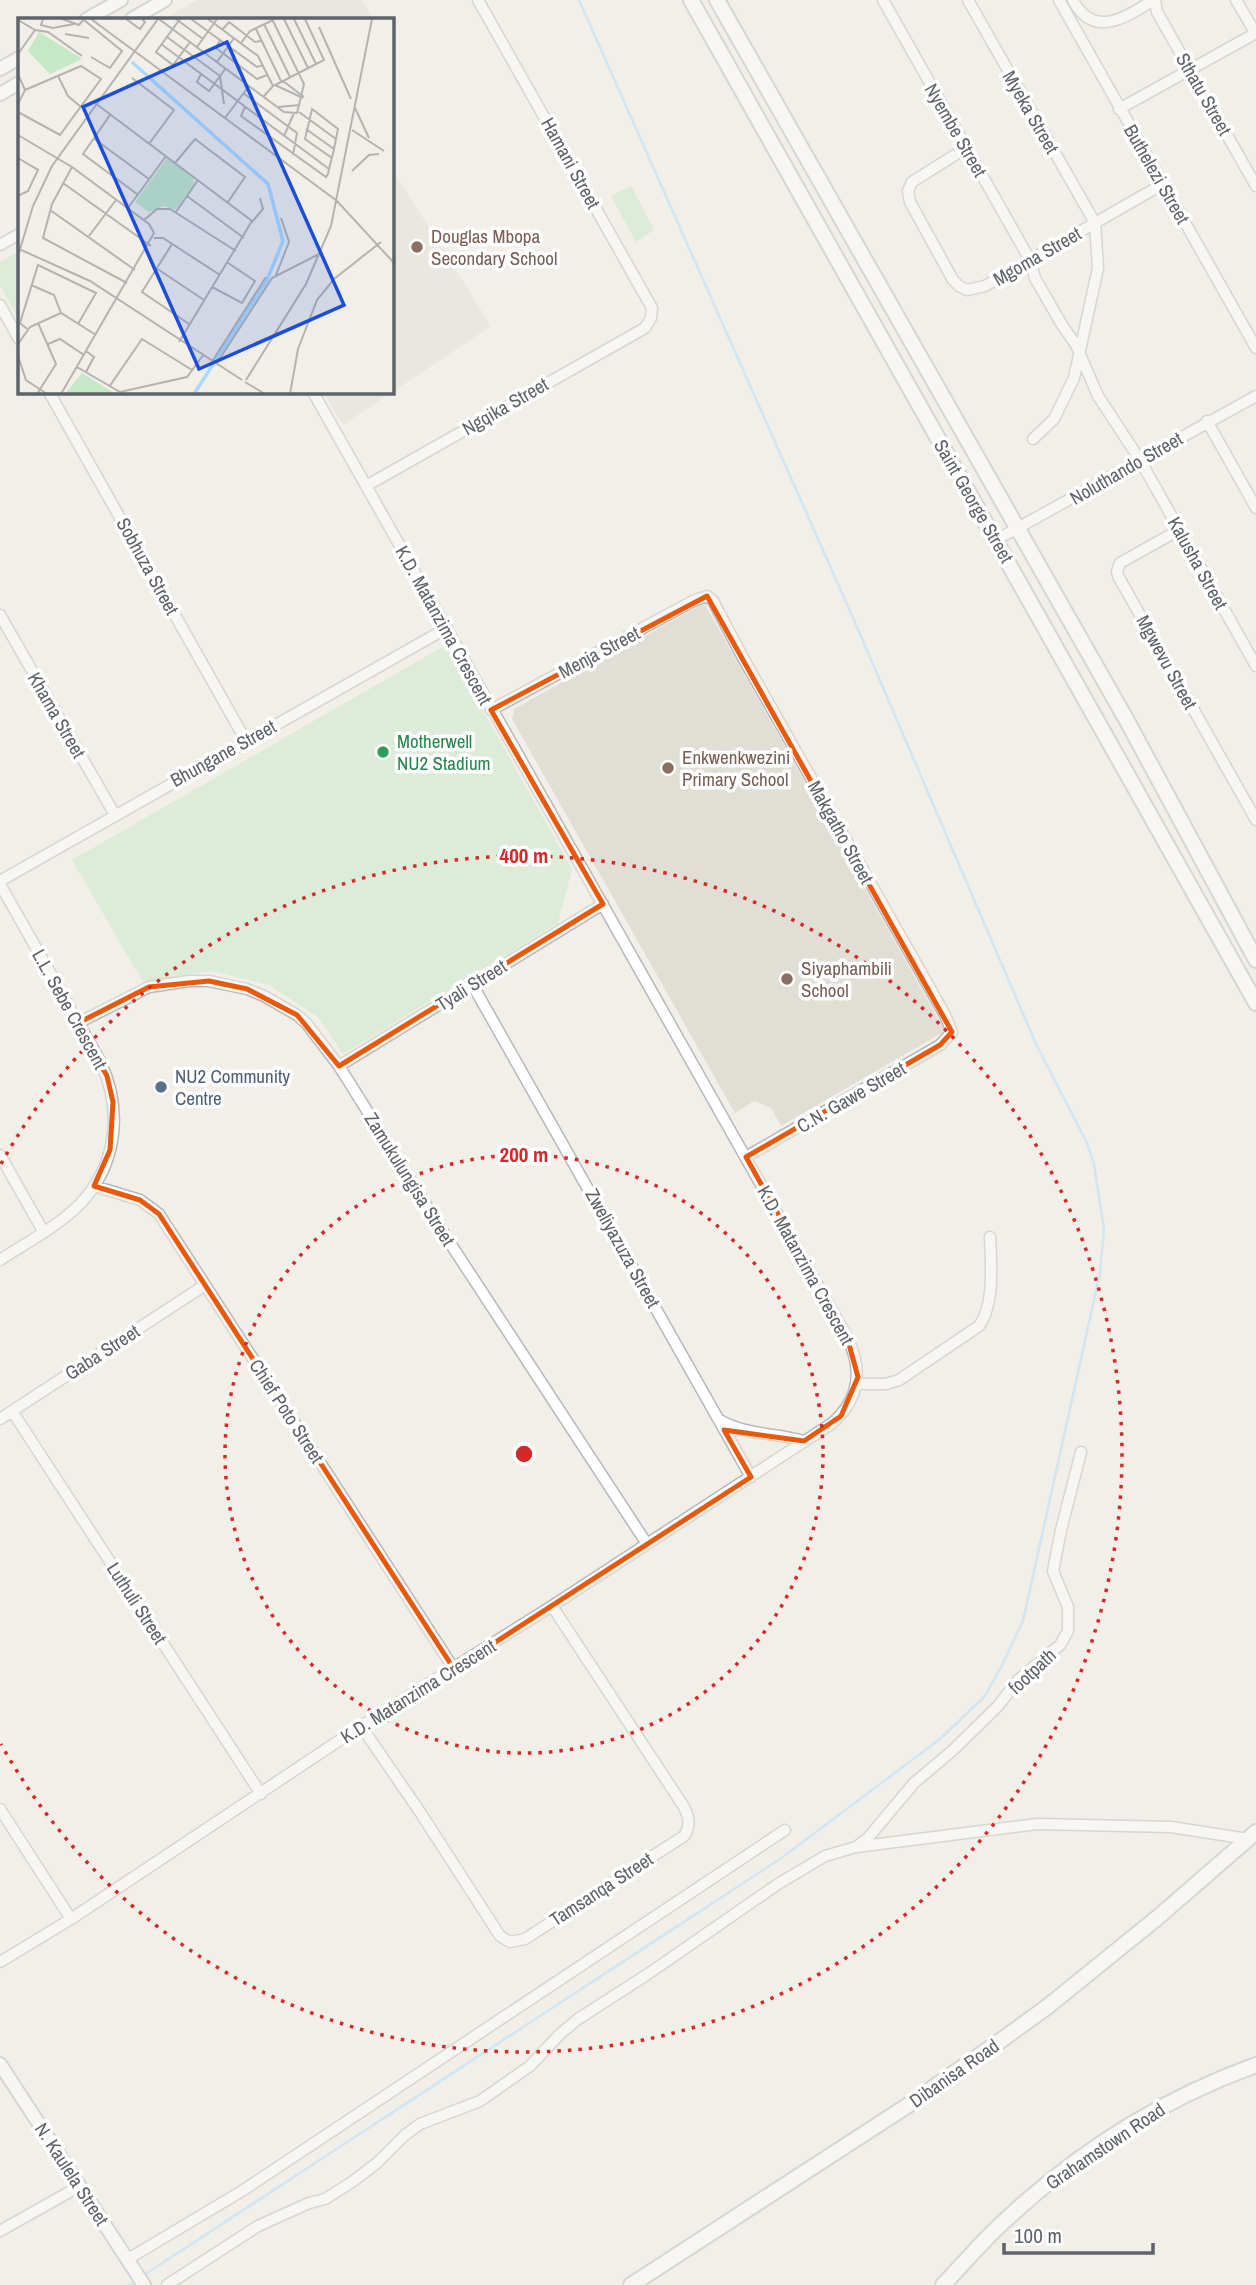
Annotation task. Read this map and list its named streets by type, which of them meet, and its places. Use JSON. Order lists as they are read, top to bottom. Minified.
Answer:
{"streets":{"main road":["Saint George Street","Dibanisa Road","Grahamstown Road"],"street":["Sthatu Street","Myeka Street","Nyembe Street","Hamani Street","Buthelezi Street","Mgoma Street","Ngqika Street","Noluthando Street","Kalusha Street","Sobhuza Street","K.D. Matanzima Crescent","Menja Street","Mgwevu Street","Khama Street","Bhungane Street","Makgatho Street","Tyali Street","L.L. Sebe Crescent","C.N. Gawe Street","Zamukulungisa Street","Zweliyazuza Street","Gaba Street","Chief Poto Street","Luthuli Street","footpath","Tamsanqa Street","N. Kaulela Street"]},"crossings":[["Myeka Street","Mgoma Street"],["Nyembe Street","Mgoma Street"],["Nyembe Street","Kalusha Street"],["Hamani Street","Ngqika Street"],["Buthelezi Street","Mgoma Street"],["Ngqika Street","K.D. Matanzima Crescent"],["Noluthando Street","Saint George Street"],["Noluthando Street","Kalusha Street"],["Kalusha Street","Mgwevu Street"],["Sobhuza Street","Bhungane Street"],["K.D. Matanzima Crescent","Menja Street"],["K.D. Matanzima Crescent","Bhungane Street"],["K.D. Matanzima Crescent","Tyali Street"],["K.D. Matanzima Crescent","C.N. Gawe Street"],["K.D. Matanzima Crescent","Zamukulungisa Street"],["K.D. Matanzima Crescent","Zweliyazuza Street"],["K.D. Matanzima Crescent","Chief Poto Street"],["K.D. Matanzima Crescent","Luthuli Street"],["K.D. Matanzima Crescent","Tamsanqa Street"],["Menja Street","Makgatho Street"],["Khama Street","Bhungane Street"],["Bhungane Street","L.L. Sebe Crescent"],["Makgatho Street","C.N. Gawe Street"],["Tyali Street","Zamukulungisa Street"],["Tyali Street","Zweliyazuza Street"],["L.L. Sebe Crescent","Zamukulungisa Street"],["L.L. Sebe Crescent","Chief Poto Street"],["Gaba Street","Chief Poto Street"],["Gaba Street","Luthuli Street"]],"places":["Douglas Mbopa Secondary School","Motherwell NU2 Stadium","Enkwenkwezini Primary School","Siyaphambili School","NU2 Community Centre"],"scale_bar":"100 m","rings":["400 m","200 m"]}
